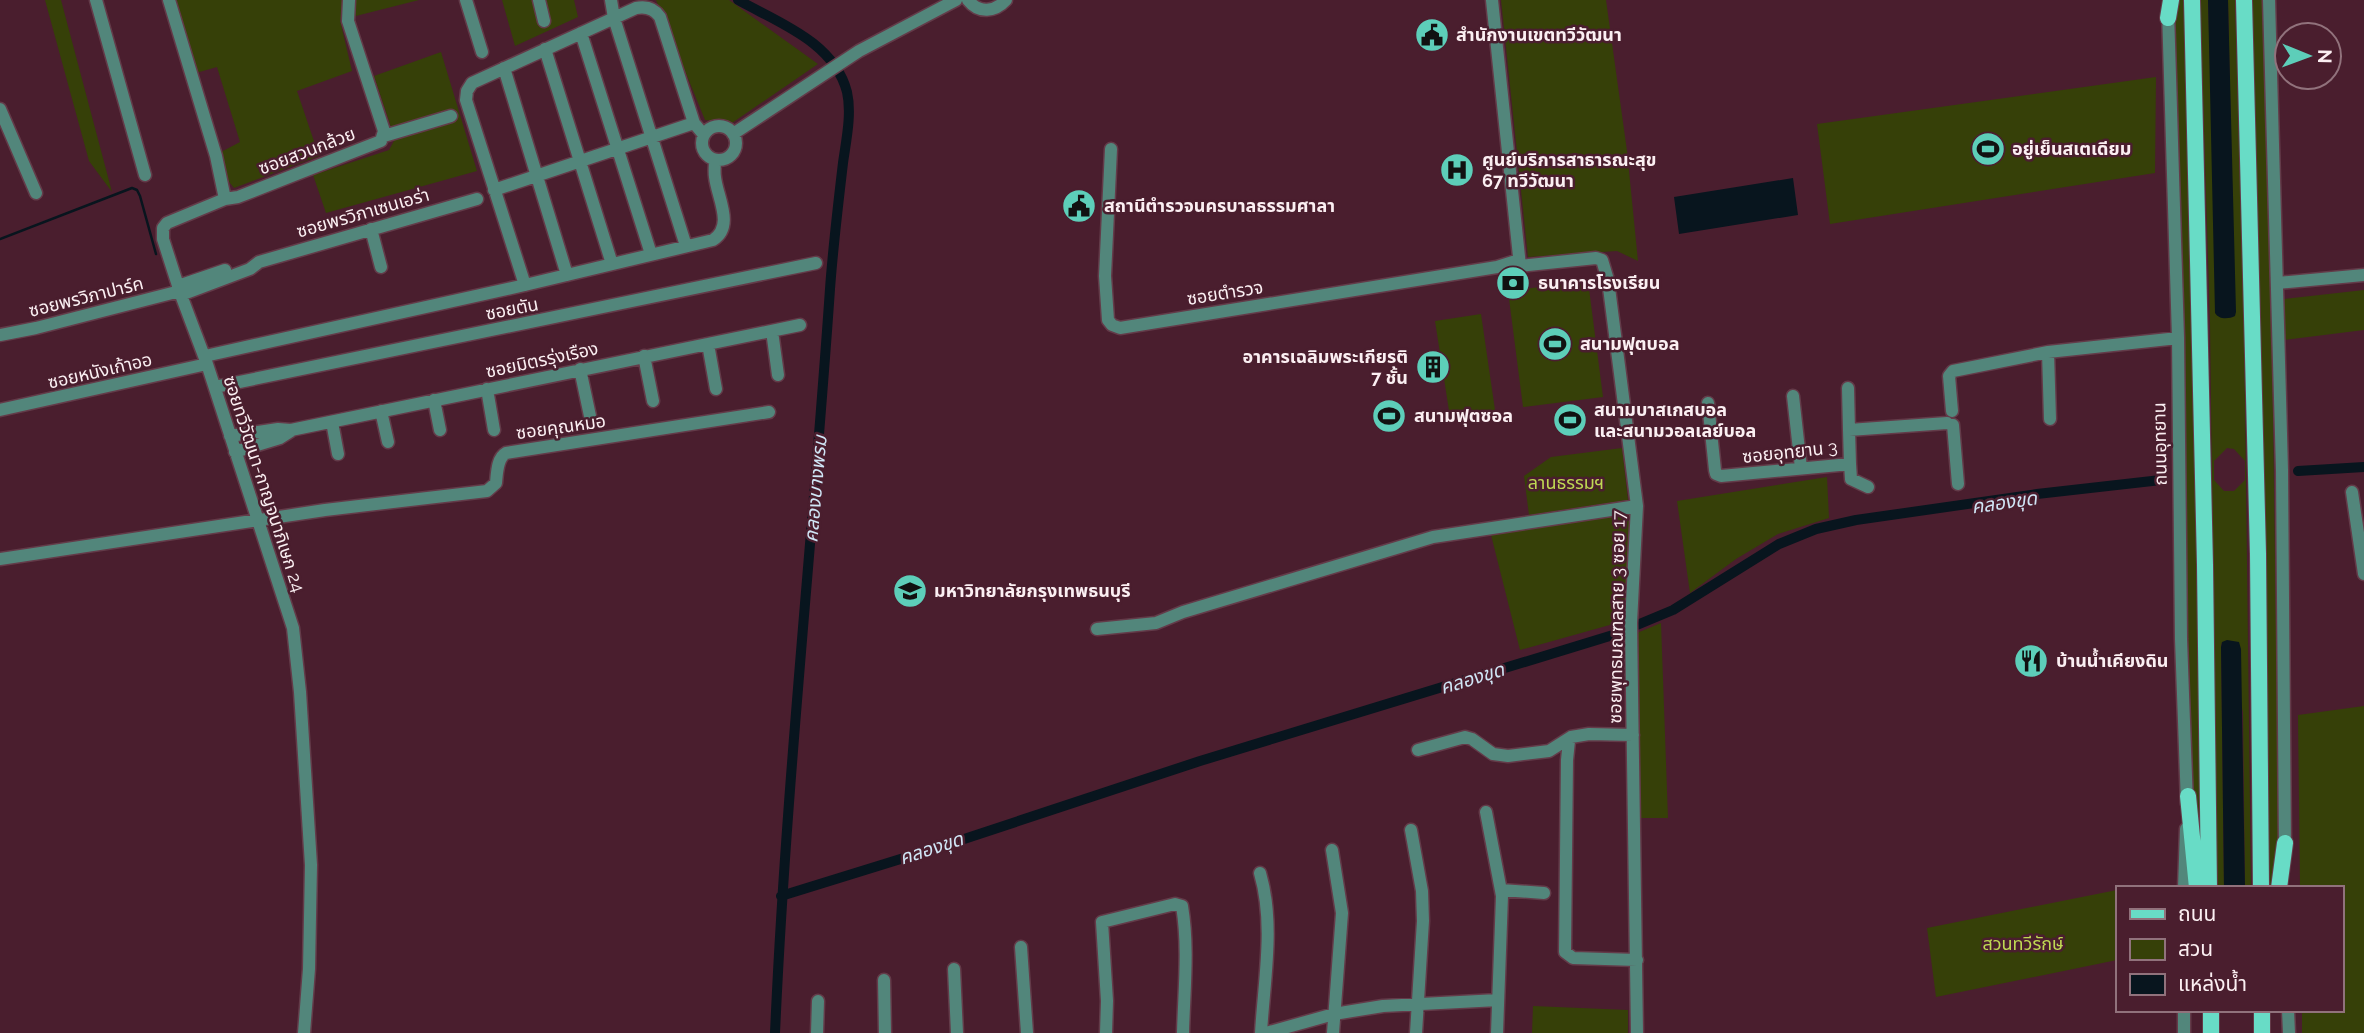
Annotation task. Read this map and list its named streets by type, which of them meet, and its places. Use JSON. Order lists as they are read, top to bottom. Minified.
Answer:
{"streets":{"street":["ซอยสวนกล้วย","ซอยพรวิภาเซนเอร่า","ซอยตำรวจ","ซอยพรวิภาปาร์ค","ซอยตัน","ซอยมิตรรุ่งเรือง","ซอยหนังเก้าออ","ซอยคุณหมอ","ถนนอุทยาน","ซอยอุทยาน 3","ซอยทวีวัฒนา-กาญจนาภิเษก 24","ซอยพุทธมณฑลสาย 3 ซอย 17"]},"crossings":[["ซอยสวนกล้วย","ซอยทวีวัฒนา-กาญจนาภิเษก 24"],["ซอยพรวิภาเซนเอร่า","ซอยพรวิภาปาร์ค"],["ซอยพรวิภาเซนเอร่า","ซอยทวีวัฒนา-กาญจนาภิเษก 24"],["ซอยตำรวจ","ซอยพุทธมณฑลสาย 3 ซอย 17"],["ซอยพรวิภาปาร์ค","ซอยทวีวัฒนา-กาญจนาภิเษก 24"],["ซอยตัน","ซอยทวีวัฒนา-กาญจนาภิเษก 24"],["ซอยมิตรรุ่งเรือง","ซอยทวีวัฒนา-กาญจนาภิเษก 24"],["ซอยหนังเก้าออ","ซอยทวีวัฒนา-กาญจนาภิเษก 24"],["ซอยคุณหมอ","ซอยทวีวัฒนา-กาญจนาภิเษก 24"]],"water":["คลองบางพรม","คลองขุด"],"parks":["ลานธรรมฯ","สวนทวีรักษ์"],"places":{"public building":["สำนักงานเขตทวีวัฒนา","สถานีตำรวจนครบาลธรรมศาลา"],"sports":["อยู่เย็นสเตเดียม","สนามฟุตบอล","สนามฟุตซอล","สนามบาสเกสบอล และสนามวอลเลย์บอล"],"hospital":["ศูนย์บริการสาธารณะสุข 67 ทวีวัฒนา"],"bank":["ธนาคารโรงเรียน"],"building":["อาคารเฉลิมพระเกียรติ 7 ชั้น"],"school or university":["มหาวิทยาลัยกรุงเทพธนบุรี"],"restaurant":["บ้านน้ำเคียงดิน"]},"legend":["ถนน","สวน","แหล่งน้ำ"],"north":"right"}
